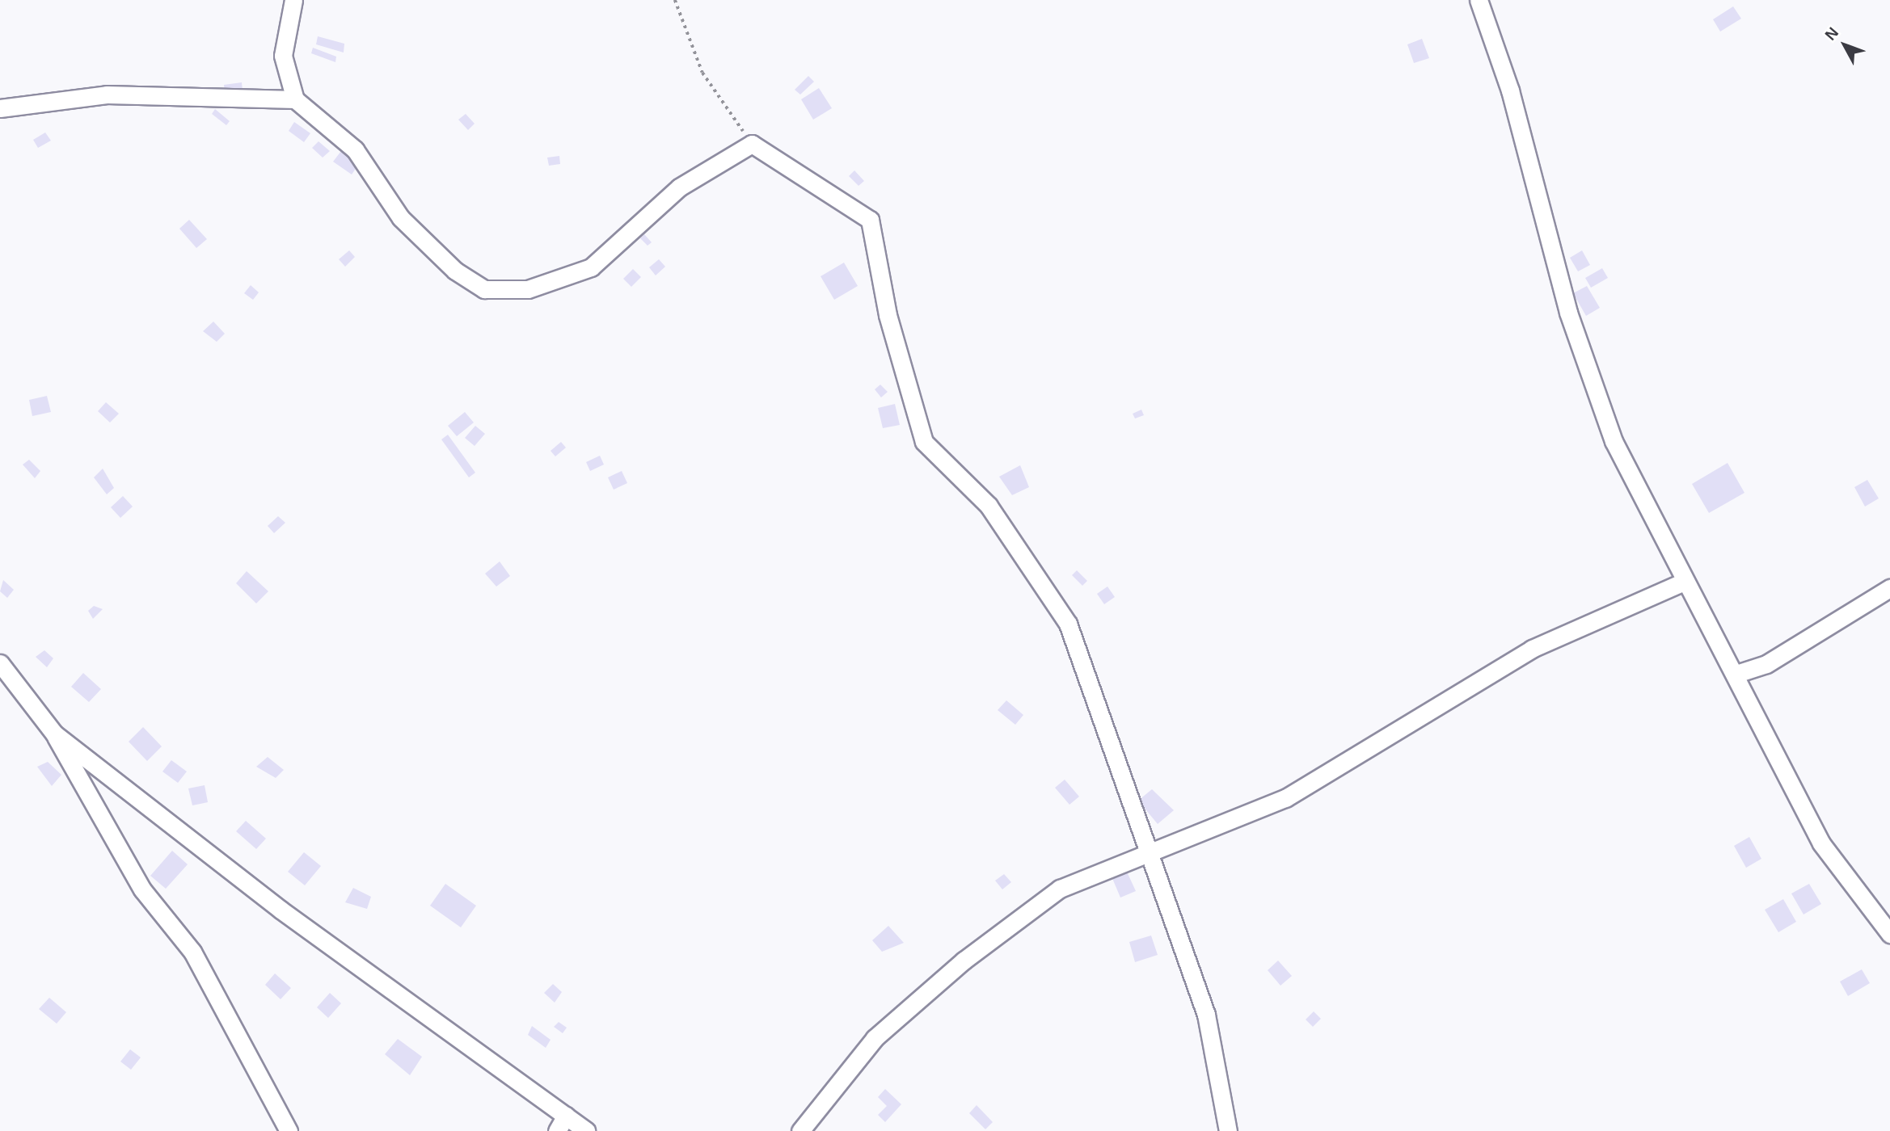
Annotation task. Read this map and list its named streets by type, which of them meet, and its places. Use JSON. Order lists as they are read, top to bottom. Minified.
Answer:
{"north":"top left"}
